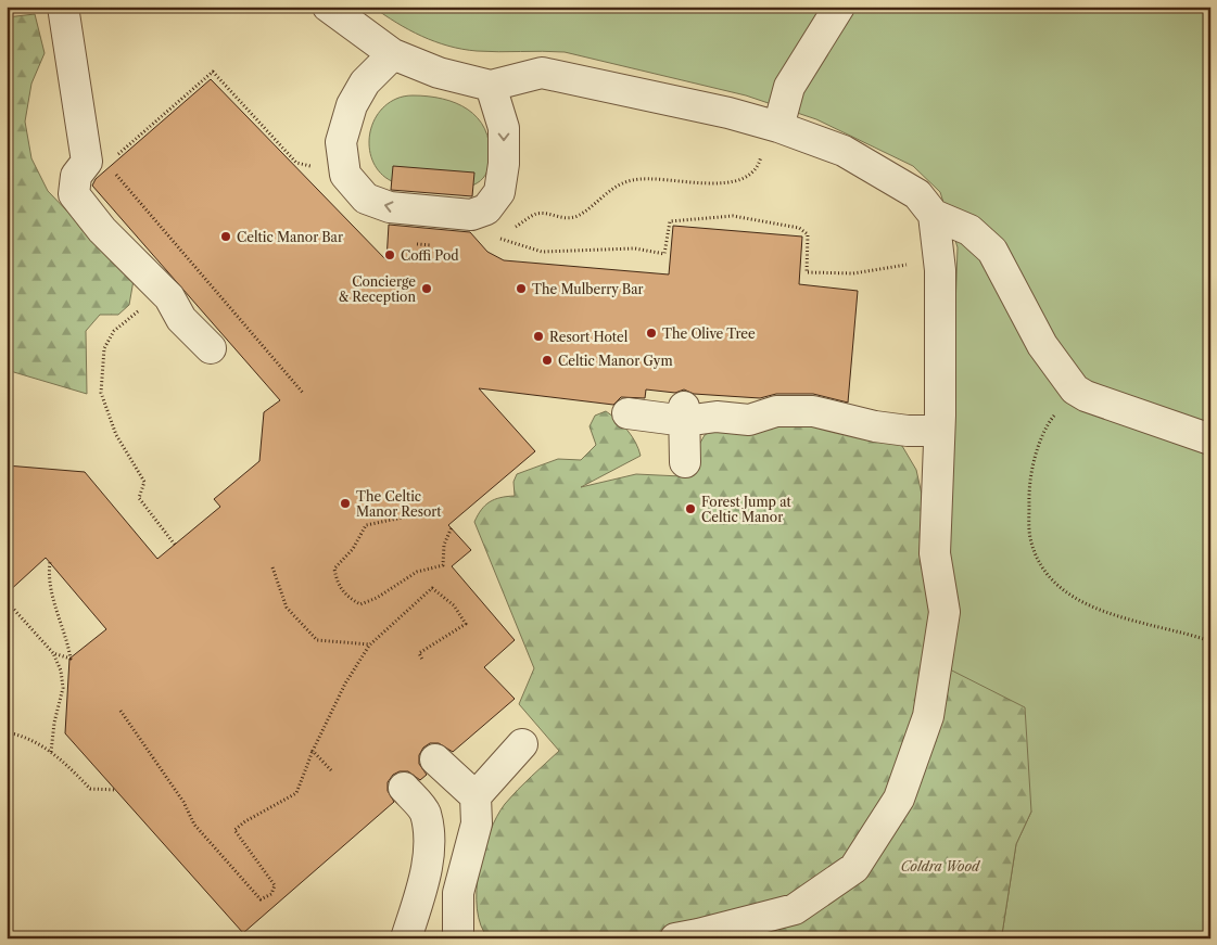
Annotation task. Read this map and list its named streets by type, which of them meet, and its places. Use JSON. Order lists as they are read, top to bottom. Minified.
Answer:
{"parks":["Coldra Wood"],"places":["Celtic Manor Bar","Coffi Pod","Concierge & Reception","The Mulberry Bar","The Olive Tree","Resort Hotel","Celtic Manor Gym","The Celtic Manor Resort","Forest Jump at Celtic Manor"]}
